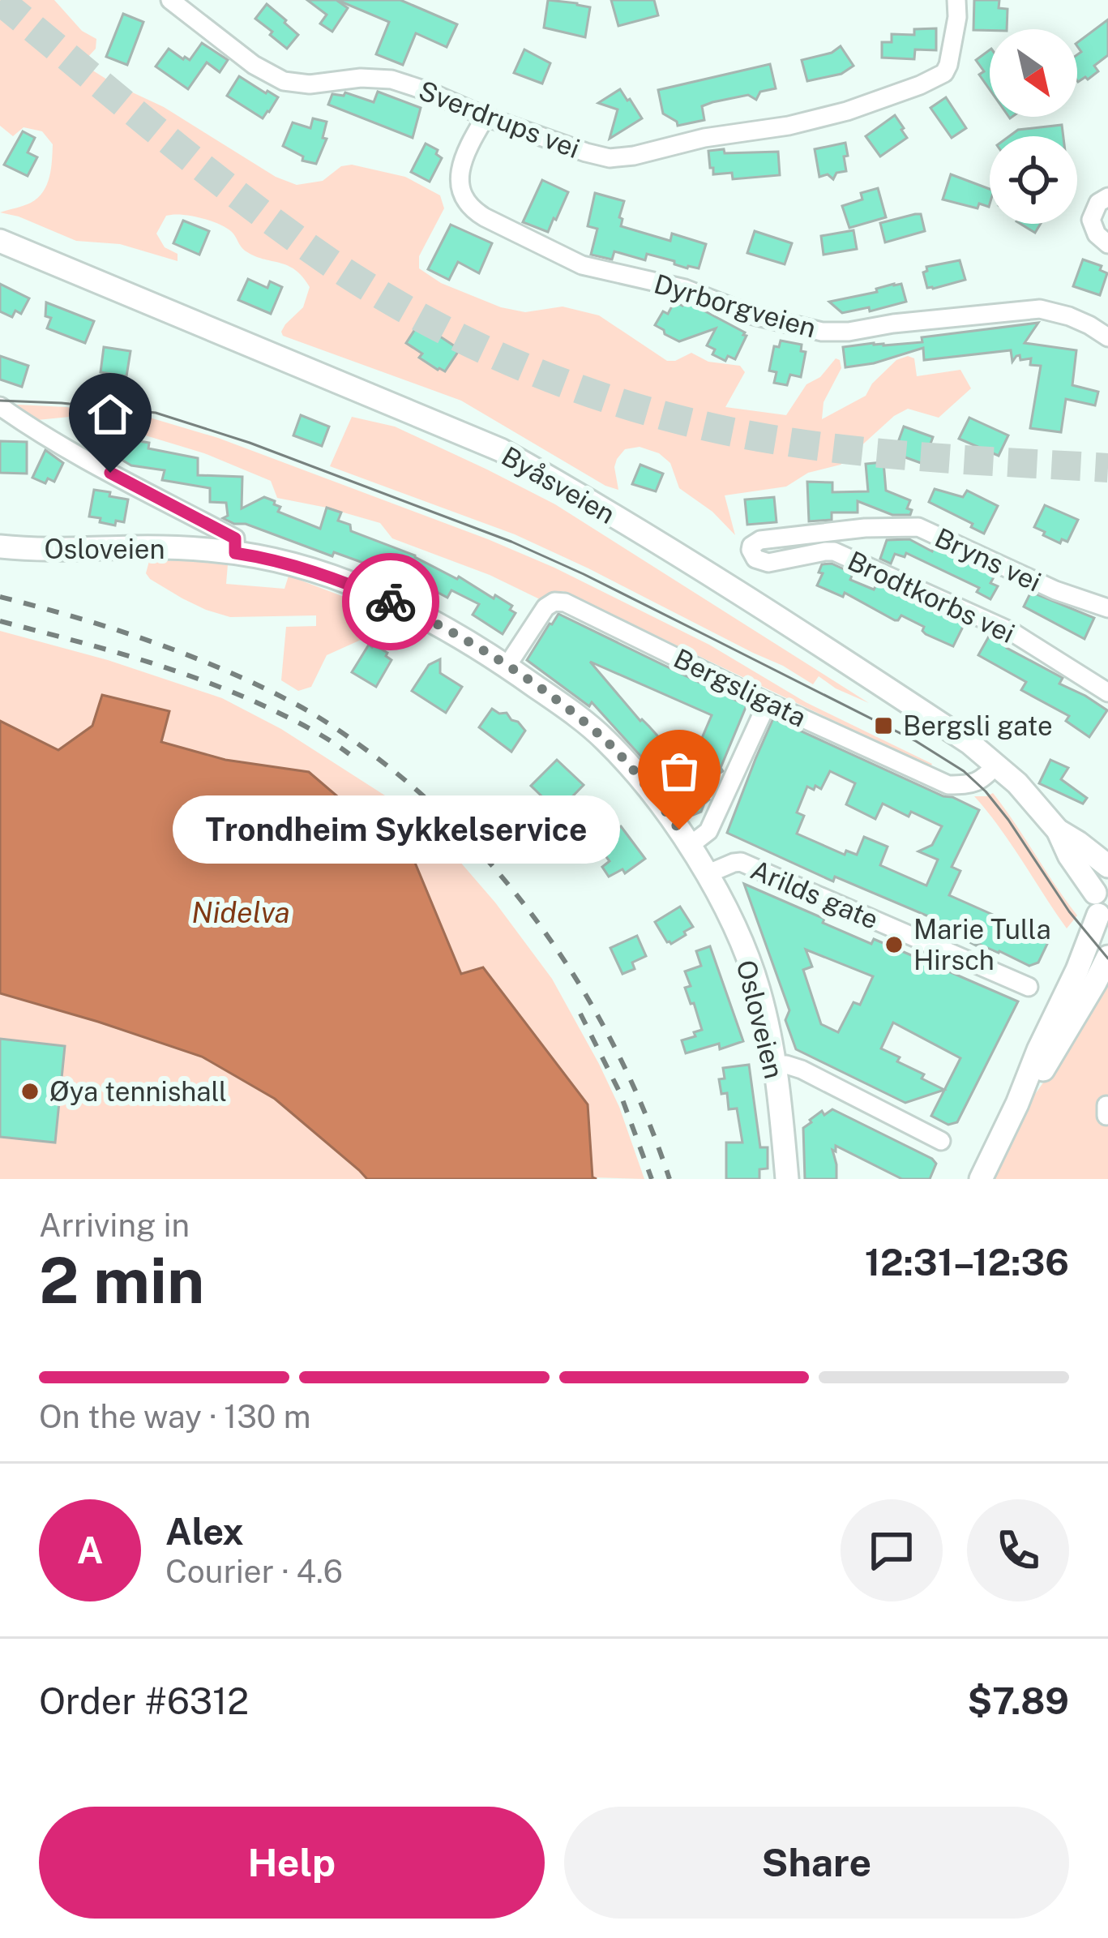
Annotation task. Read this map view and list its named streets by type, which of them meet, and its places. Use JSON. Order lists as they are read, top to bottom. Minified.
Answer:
{"streets":{"main road":["Byåsveien","Osloveien"],"street":["Sverdrups vei","Dyrborgveien","Bryns vei","Brodtkorbs vei","Bergsligata","Arilds gate"]},"crossings":[["Sverdrups vei","Dyrborgveien"],["Byåsveien","Bergsligata"],["Osloveien","Bergsligata"],["Osloveien","Arilds gate"],["Bryns vei","Brodtkorbs vei"]],"water":["Nidelva"],"places":{"transit":["Bergsli gate"],"other":["Trondheim Sykkelservice","Marie Tulla Hirsch","Øya tennishall"]},"north":"bottom right","page":{"bubble":"Trondheim Sykkelservice","heading":["2 min","Arriving in","12:31–12:36"],"panel":["Alex","Courier · 4.6","Order #6312","$7.89"],"bar":"On the way · 130 m","round":"A","buttons":["Help","Share"]}}
